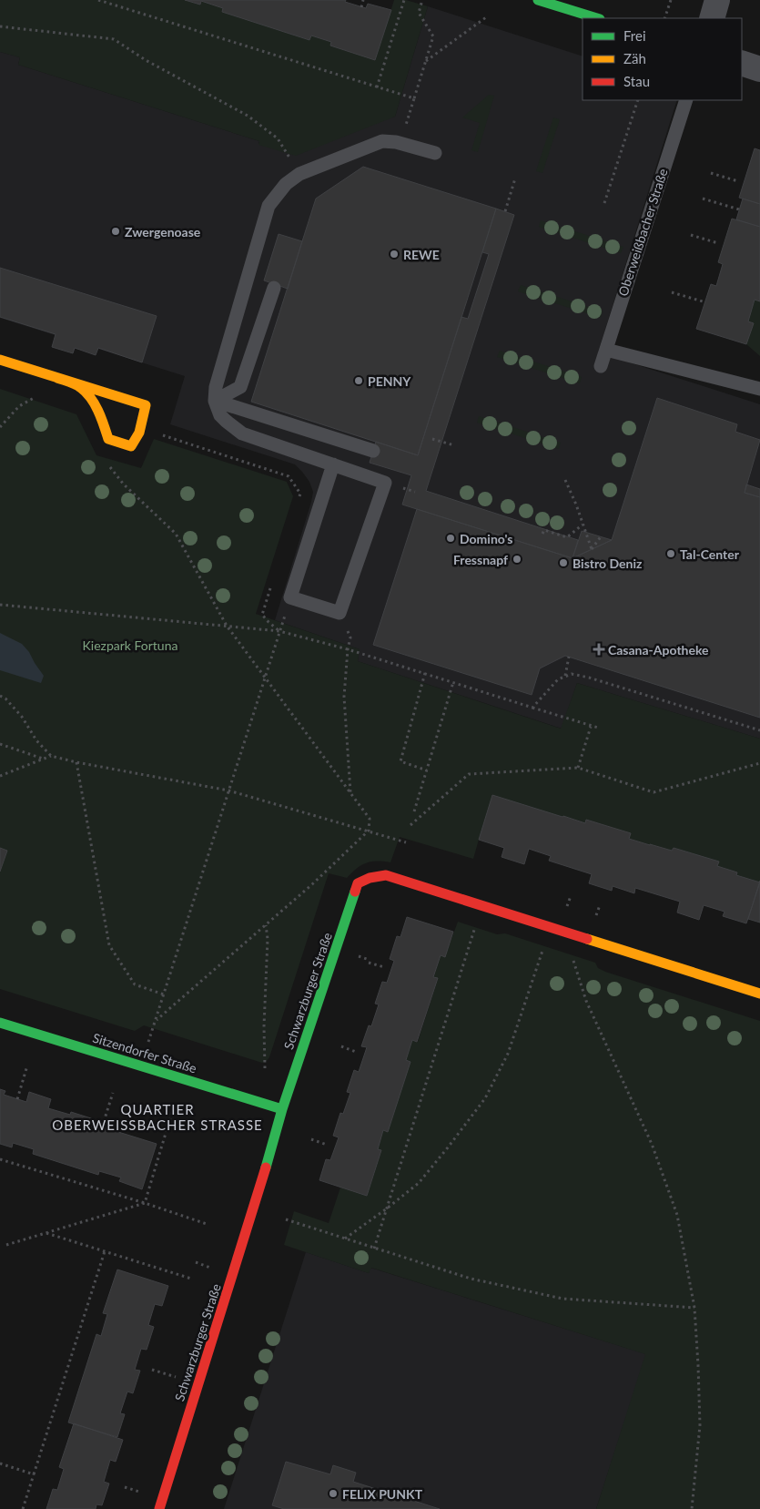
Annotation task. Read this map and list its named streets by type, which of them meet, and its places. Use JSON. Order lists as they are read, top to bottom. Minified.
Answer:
{"streets":{"street":["Schwarzburger Straße","Sitzendorfer Straße"],"lane":["Oberweißbacher Straße"]},"crossings":[["Schwarzburger Straße","Sitzendorfer Straße"]],"districts":["QUARTIER OBERWEISSBACHER STRASSE"],"parks":["Kiezpark Fortuna"],"places":{"other":["Zwergenoase","REWE","PENNY","Domino's","Tal-Center","Fressnapf","Bistro Deniz","FELIX PUNKT"],"health":["Casana-Apotheke"]},"legend":["Frei","Zäh","Stau"]}
